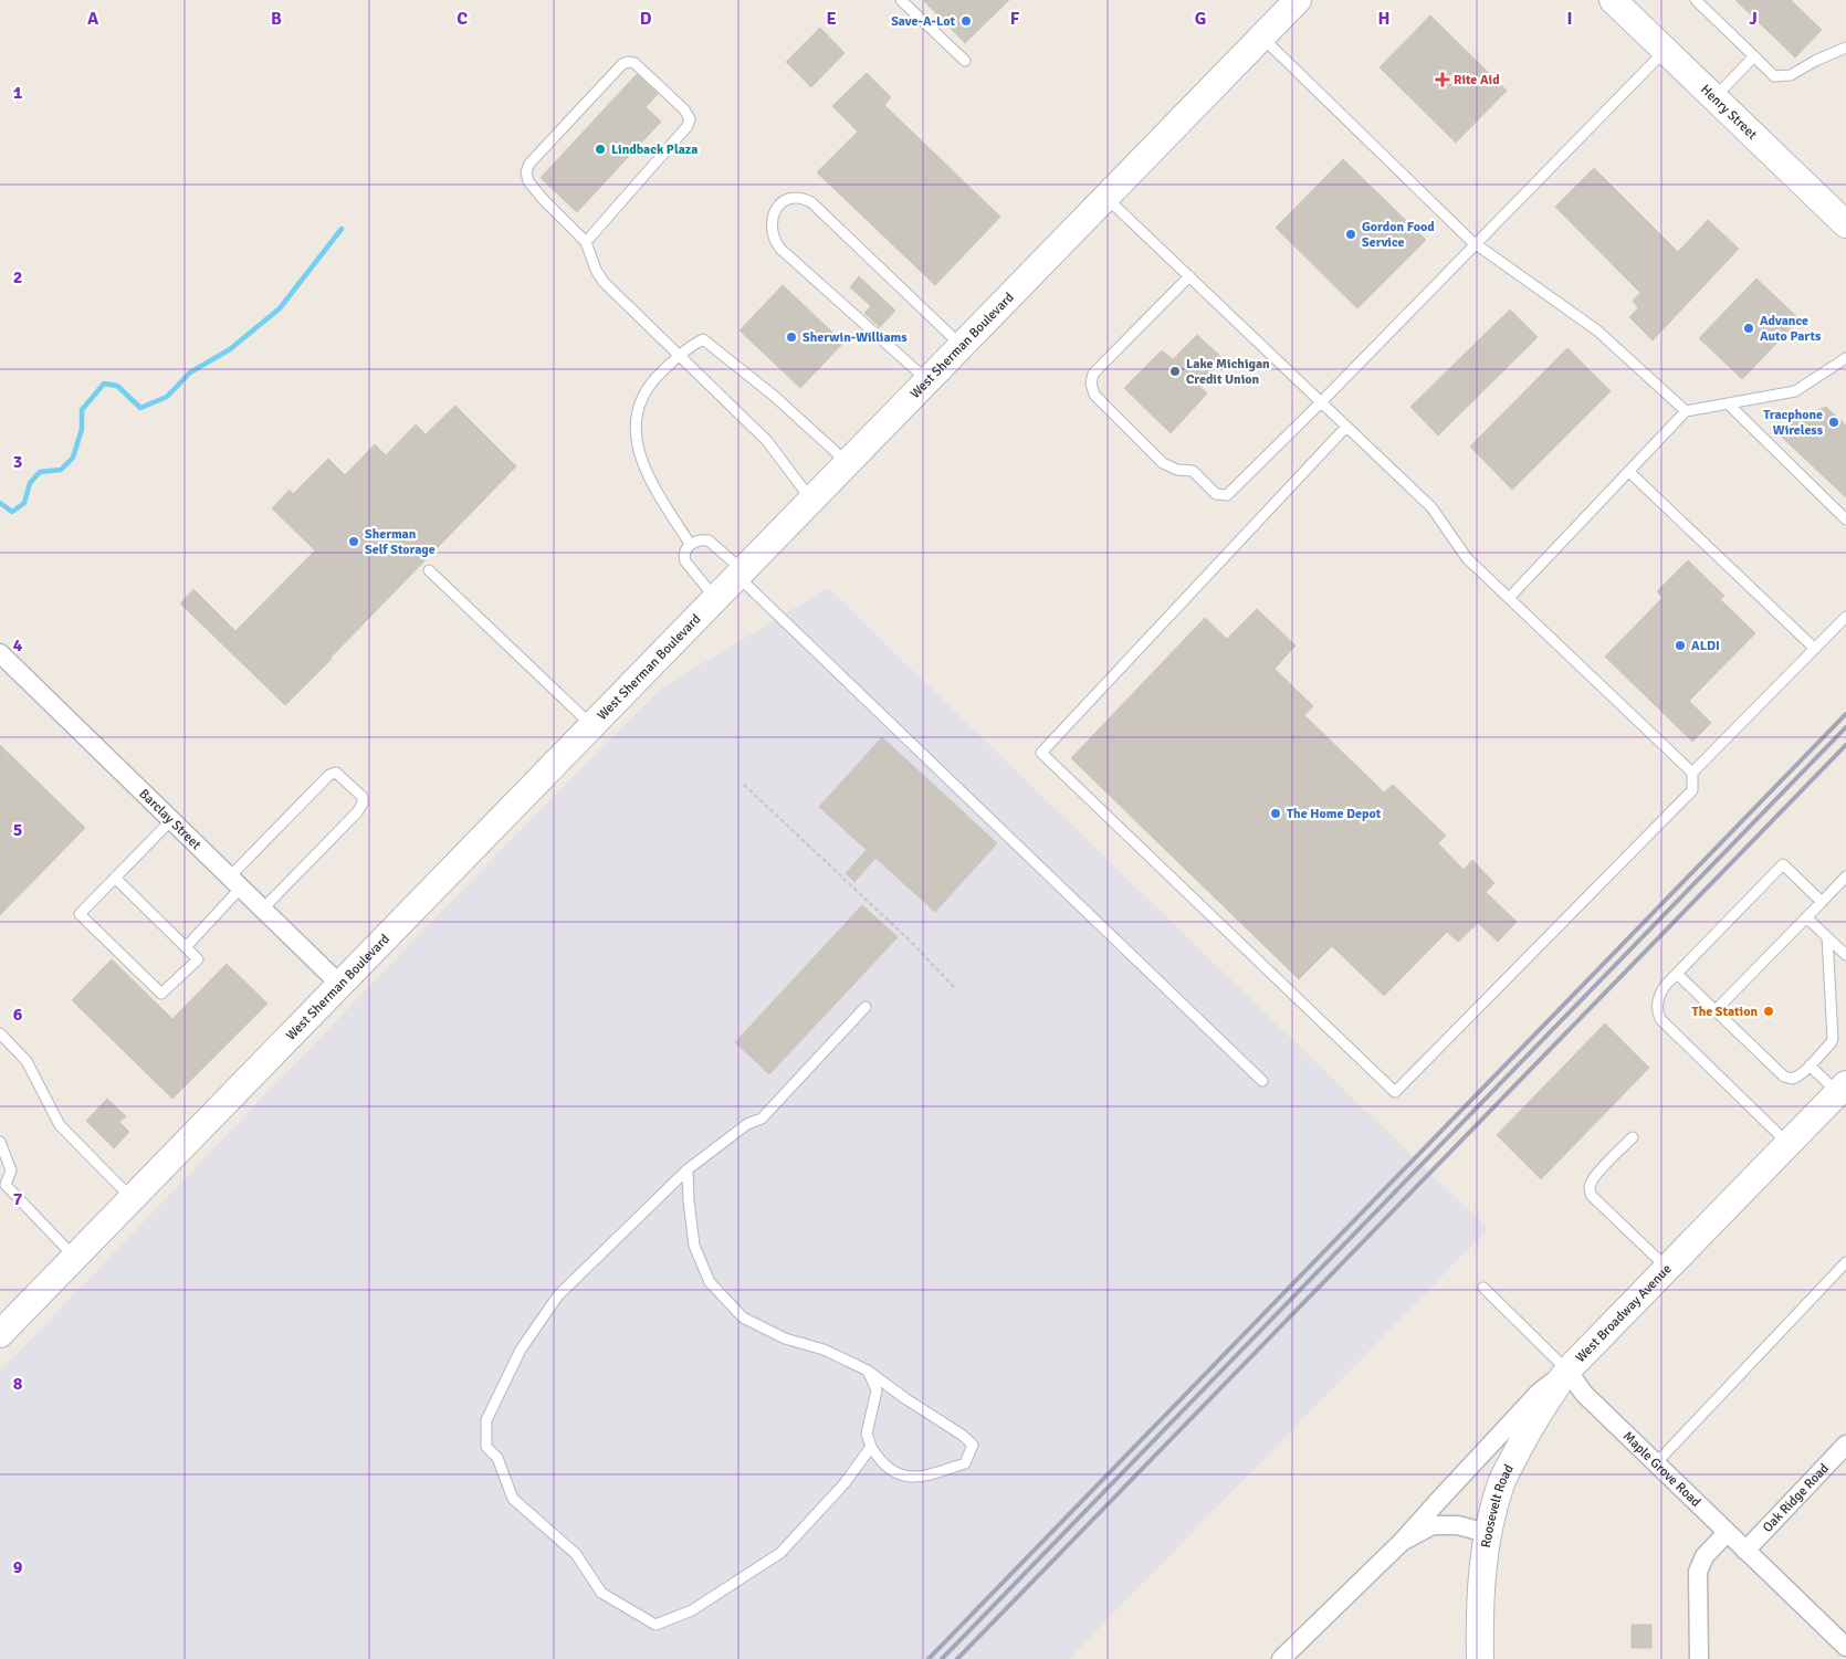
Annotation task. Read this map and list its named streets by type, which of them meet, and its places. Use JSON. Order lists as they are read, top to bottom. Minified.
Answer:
{"streets":{"main road":["Henry Street","West Sherman Boulevard","West Broadway Avenue","Roosevelt Road"],"street":["Barclay Street","Maple Grove Road","Oak Ridge Road"]},"crossings":[["West Sherman Boulevard","Barclay Street"],["West Broadway Avenue","Maple Grove Road"],["West Broadway Avenue","Roosevelt Road"],["Maple Grove Road","Oak Ridge Road"],["Maple Grove Road","Roosevelt Road"]],"places":{"other":["Save-A-Lot","Lindback Plaza","Gordon Food Service","Advance Auto Parts","Sherwin-Williams","Lake Michigan Credit Union","Tracphone Wireless","Sherman Self Storage","ALDI","The Home Depot","The Station"],"health":["Rite Aid"]},"grid":{"columns":["A","B","C","D","E","F","G","H","I","J"],"rows":["1","2","3","4","5","6","7","8","9"]}}
